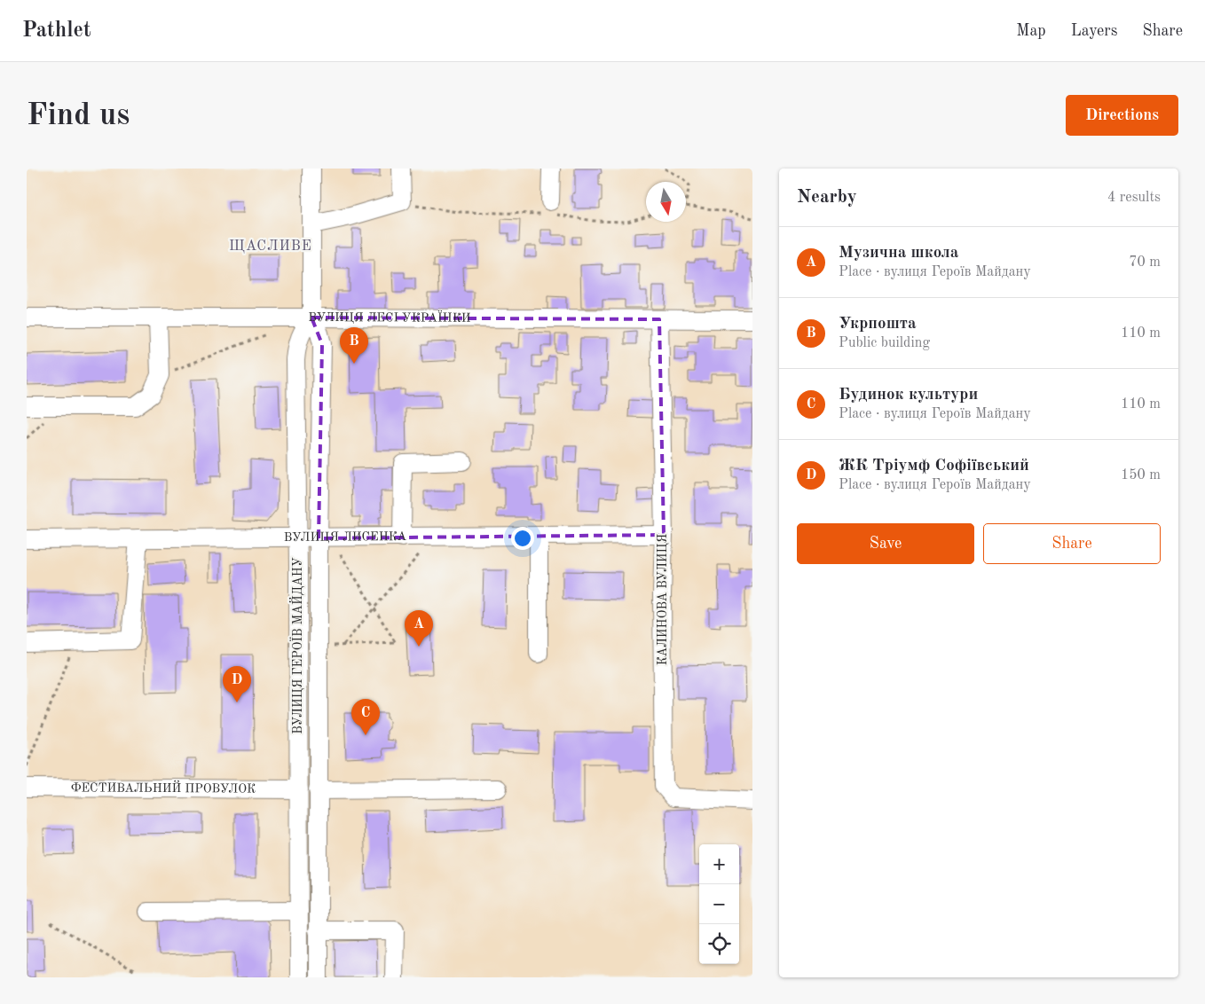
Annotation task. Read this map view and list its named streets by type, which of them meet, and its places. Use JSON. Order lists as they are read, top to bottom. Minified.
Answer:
{"streets":{"street":["ВУЛИЦЯ ЛЕСІ УКРАЇНКИ","ВУЛИЦЯ ЛИСЕНКА","КАЛИНОВА ВУЛИЦЯ","ВУЛИЦЯ ГЕРОЇВ МАЙДАНУ","ФЕСТИВАЛЬНИЙ ПРОВУЛОК"]},"crossings":[["ВУЛИЦЯ ЛЕСІ УКРАЇНКИ","КАЛИНОВА ВУЛИЦЯ"],["ВУЛИЦЯ ЛЕСІ УКРАЇНКИ","ВУЛИЦЯ ГЕРОЇВ МАЙДАНУ"],["ВУЛИЦЯ ЛИСЕНКА","КАЛИНОВА ВУЛИЦЯ"],["ВУЛИЦЯ ЛИСЕНКА","ВУЛИЦЯ ГЕРОЇВ МАЙДАНУ"],["ВУЛИЦЯ ГЕРОЇВ МАЙДАНУ","ФЕСТИВАЛЬНИЙ ПРОВУЛОК"]],"districts":["ЩАСЛИВЕ"],"north":"bottom","page":{"header":"Pathlet","nav":["Map","Layers","Share"],"buttons":["Directions",["Save","Share"]],"title":"Find us","heading":["Nearby","4 results"],"list":[{"mark":"A","name":"Музична школа","note":"Place · вулиця Героїв Майдану","value":"70 m"},{"mark":"B","name":"Укрпошта","note":"Public building","value":"110 m"},{"mark":"C","name":"Будинок культури","note":"Place · вулиця Героїв Майдану","value":"110 m"},{"mark":"D","name":"ЖК Тріумф Софіївський","note":"Place · вулиця Героїв Майдану","value":"150 m"}],"pins":["B","A","D","C"],"map_buttons":["+","−"]}}
